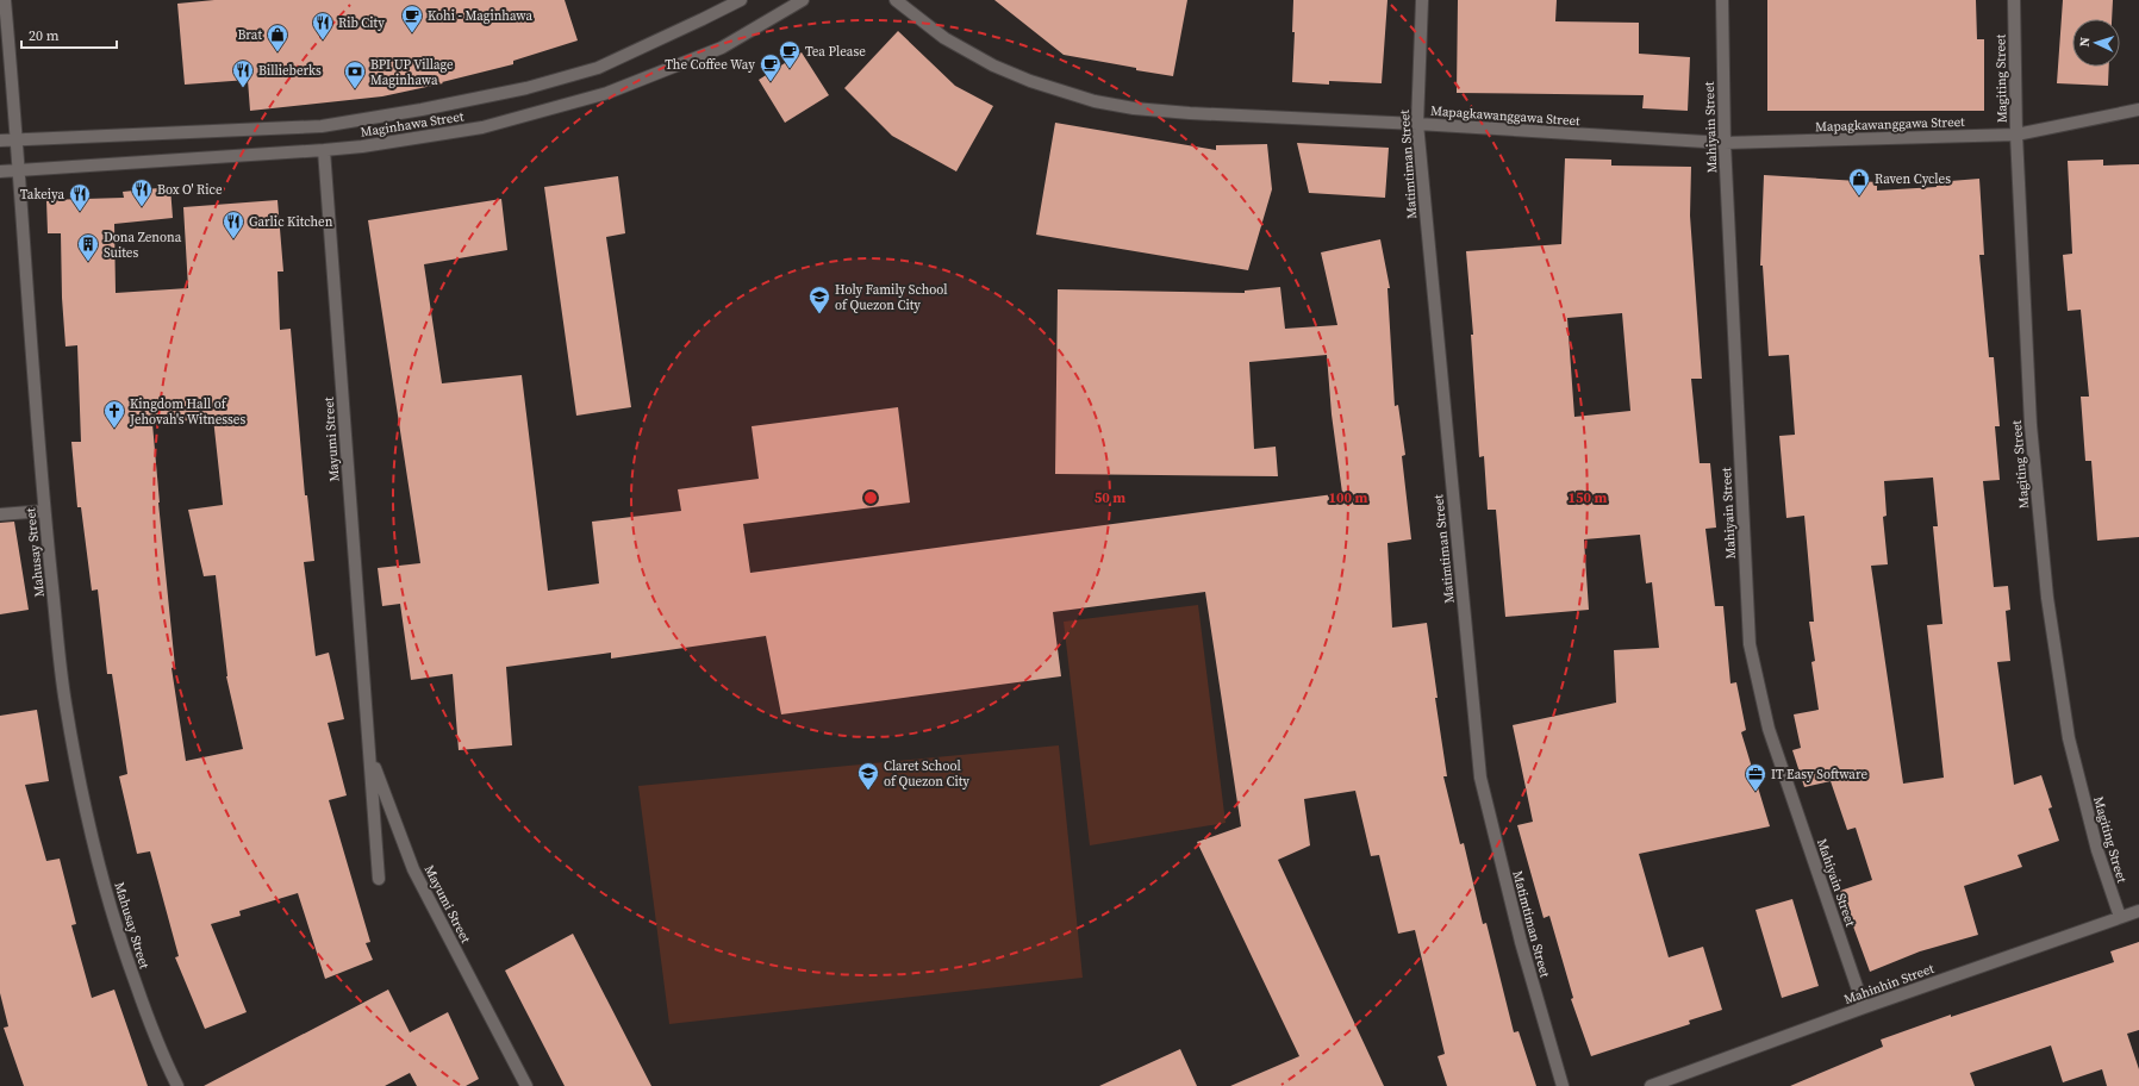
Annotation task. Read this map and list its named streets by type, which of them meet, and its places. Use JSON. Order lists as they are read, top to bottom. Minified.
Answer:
{"streets":{"street":["Magiting Street","Mapagkawanggawa Street","Maginhawa Street","Mahiyain Street","Matimtiman Street","Mayumi Street","Mahusay Street","Mahinhin Street"]},"crossings":[["Magiting Street","Mapagkawanggawa Street"],["Magiting Street","Mahinhin Street"],["Mapagkawanggawa Street","Mahiyain Street"],["Mapagkawanggawa Street","Matimtiman Street"],["Maginhawa Street","Mayumi Street"],["Maginhawa Street","Mahusay Street"],["Mahiyain Street","Mahinhin Street"]],"places":{"cafe":["Kohi - Maginhawa","Tea Please","The Coffee Way"],"restaurant":["Rib City","Billieberks","Box O' Rice","Takeiya","Garlic Kitchen"],"shop":["Brat","Raven Cycles"],"bank":["BPI UP Village Maginhawa"],"building":["Dona Zenona Suites"],"school or university":["Holy Family School of Quezon City","Claret School of Quezon City"],"church":["Kingdom Hall of Jehovah's Witnesses"],"office":["IT Easy Software"]},"scale_bar":"20 m","north":"left","rings":["50 m","100 m","150 m"]}
